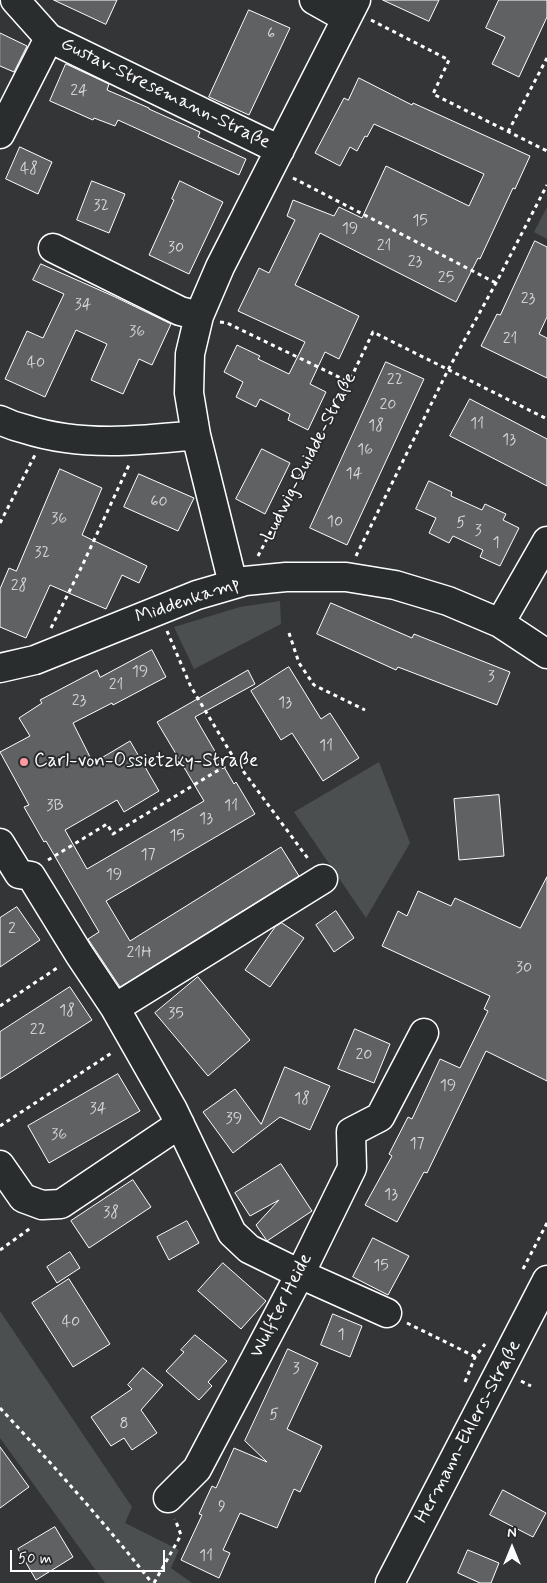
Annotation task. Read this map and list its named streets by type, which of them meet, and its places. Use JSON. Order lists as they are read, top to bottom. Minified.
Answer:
{"streets":{"street":["Gustav-Stresemann-Straße","Middenkamp","Wulfter Heide","Hermann-Ehlers-Straße"],"path":["Ludwig-Quidde-Straße"]},"crossings":[["Gustav-Stresemann-Straße","Ludwig-Quidde-Straße"],["Gustav-Stresemann-Straße","Middenkamp"],["Ludwig-Quidde-Straße","Middenkamp"]],"places":["Carl-von-Ossietzky-Straße"],"house_numbers":["6","24","48","32","15","19","21","30","23","25","23","34","36","21","40","22","20","11","18","13","16","14","60","36","10","5","3","1","32","28","19","3","21","23","13","11","3B","11","13","15","17","19","2","21H","30","18","35","22","20","19","18","34","39","36","17","13","38","15","40","1","3","5","8","9","11"],"scale_bar":"50 m","north":"top"}
